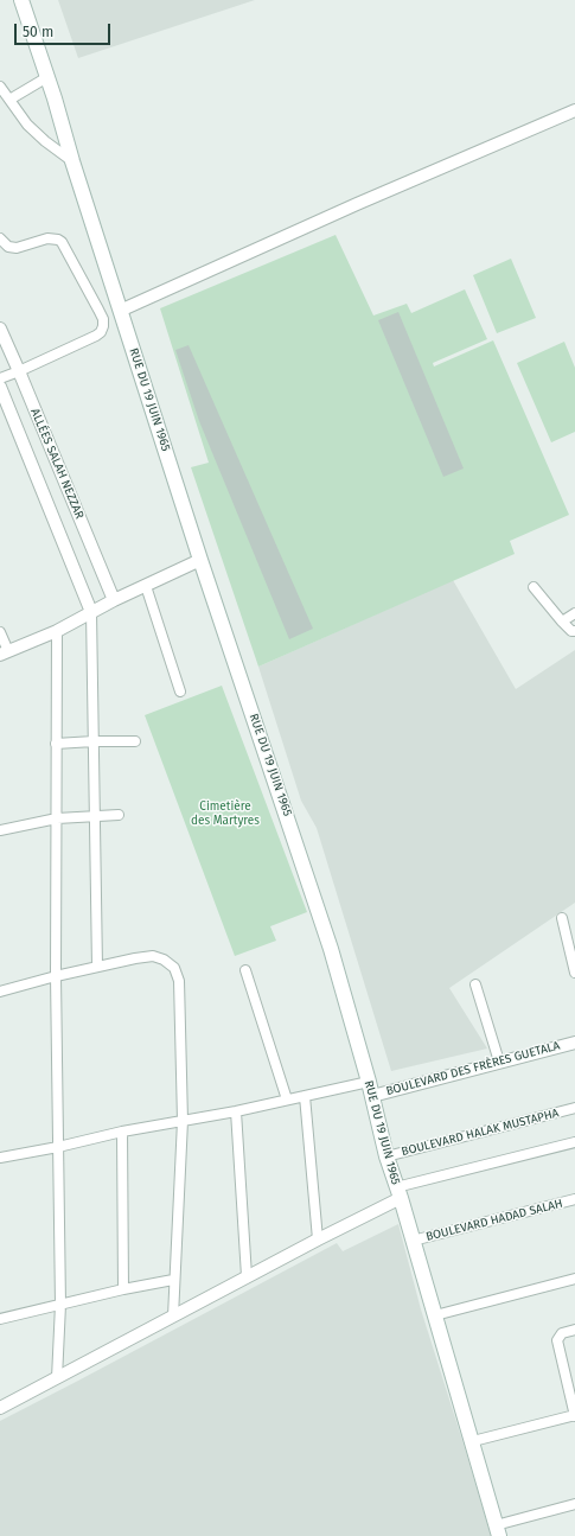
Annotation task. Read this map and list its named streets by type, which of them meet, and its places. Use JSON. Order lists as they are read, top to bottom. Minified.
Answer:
{"streets":{"main road":["RUE DU 19 JUIN 1965"],"street":["ALLÉES SALAH NEZZAR","BOULEVARD DES FRÈRES GUETALA","BOULEVARD HALAK MUSTAPHA","BOULEVARD HADAD SALAH"]},"crossings":[["RUE DU 19 JUIN 1965","BOULEVARD DES FRÈRES GUETALA"],["RUE DU 19 JUIN 1965","BOULEVARD HALAK MUSTAPHA"],["RUE DU 19 JUIN 1965","BOULEVARD HADAD SALAH"]],"parks":["Cimetière des Martyres"],"scale_bar":"50 m"}
